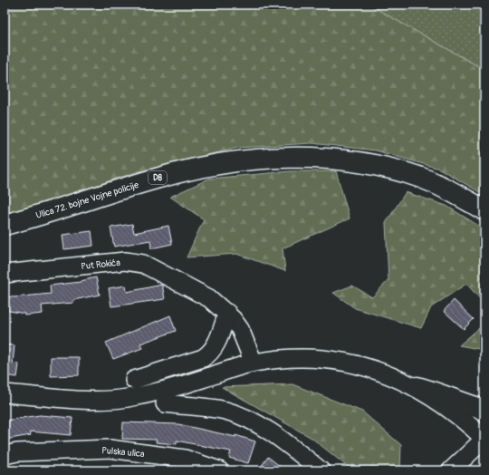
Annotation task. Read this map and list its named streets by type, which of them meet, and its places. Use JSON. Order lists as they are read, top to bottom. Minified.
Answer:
{"streets":{"main road":["D8","Ulica 72. bojne Vojne policije"],"street":["Put Rokića","Pulska ulica"]}}
